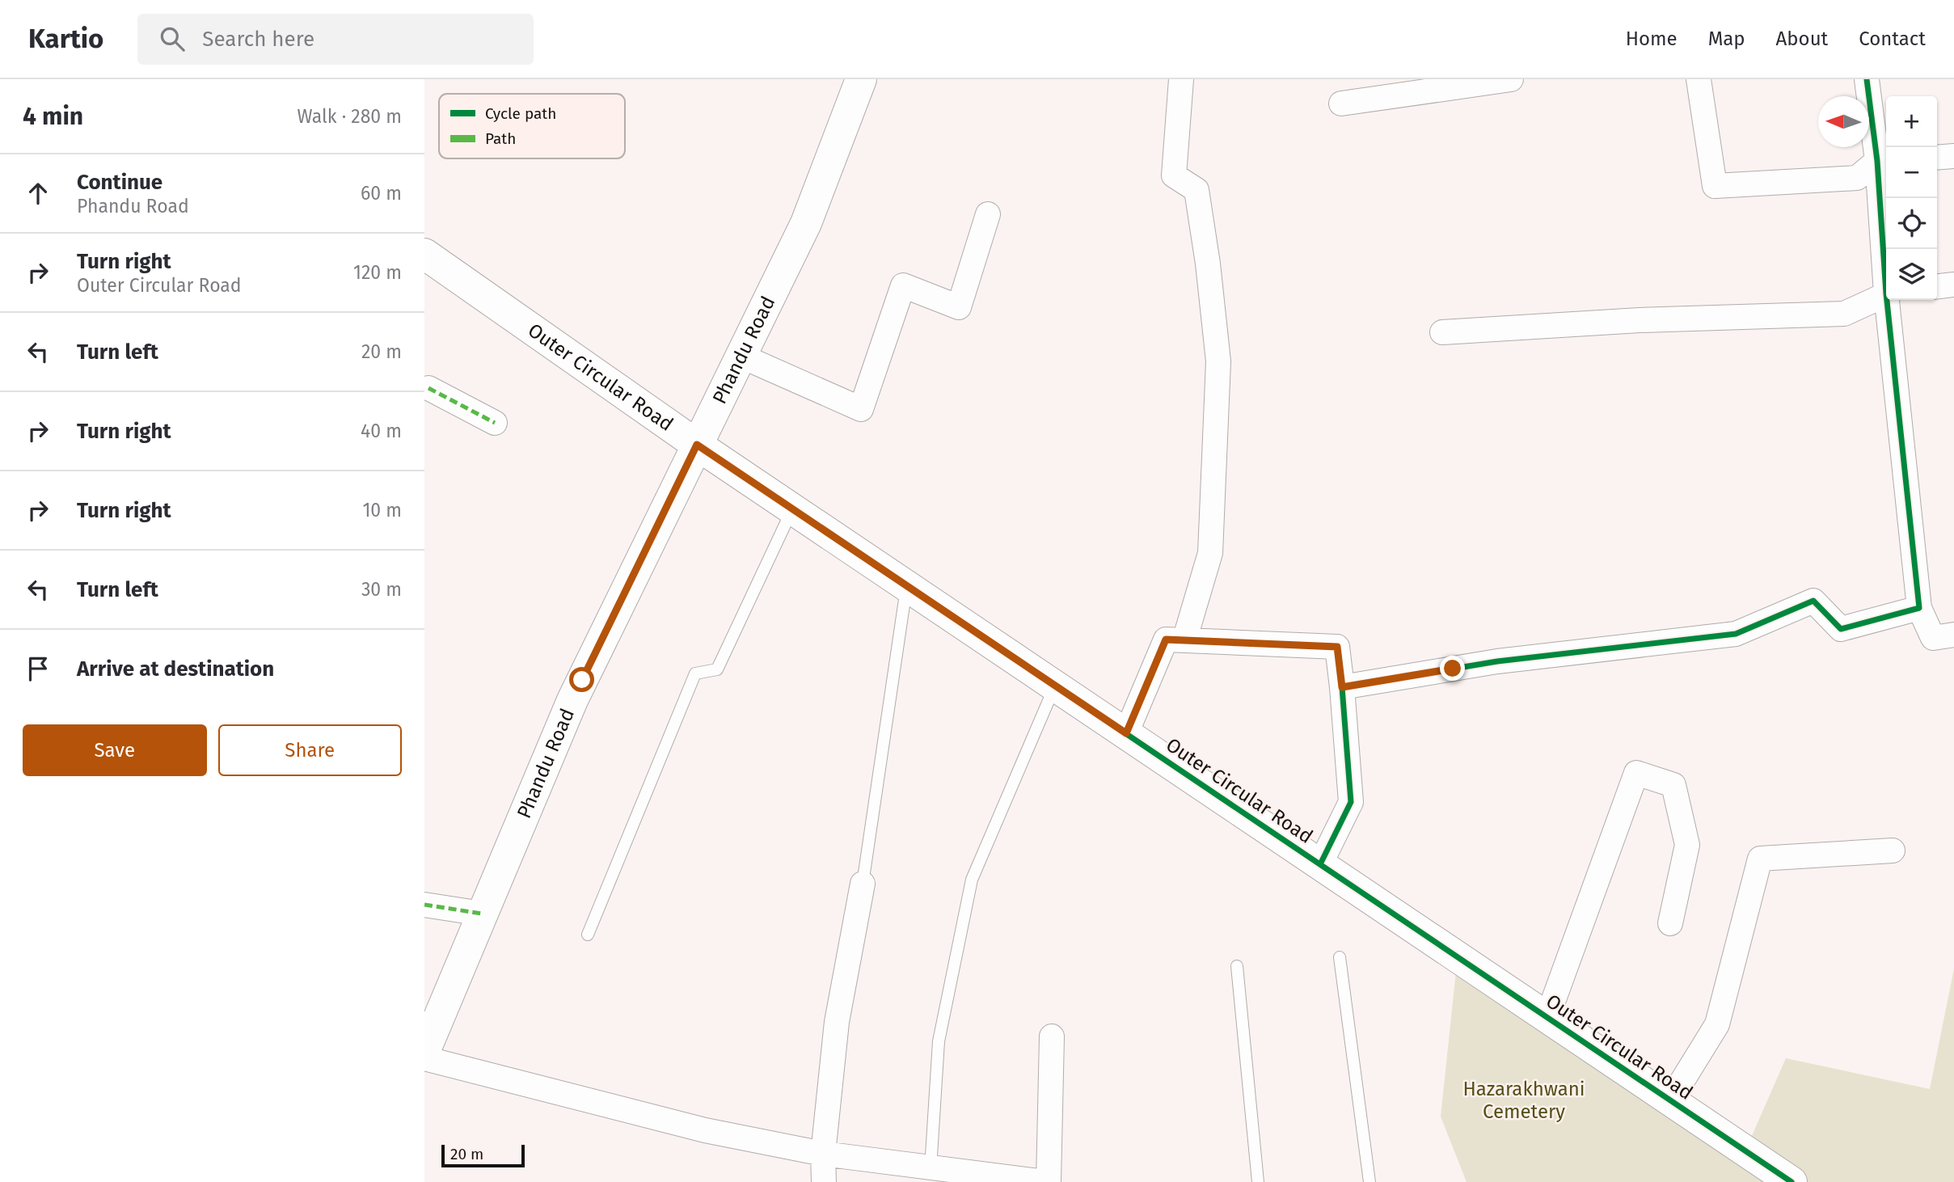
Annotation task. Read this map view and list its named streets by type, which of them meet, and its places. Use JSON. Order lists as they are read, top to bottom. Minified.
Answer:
{"streets":{"main road":["Phandu Road","Outer Circular Road"]},"crossings":[["Phandu Road","Outer Circular Road"]],"parks":["Hazarakhwani Cemetery"],"legend":["Cycle path","Path"],"scale_bar":"20 m","north":"left","page":{"header":"Kartio","search":"Search here","nav":["Home","Map","About","Contact"],"heading":["4 min","Walk · 280 m"],"map_buttons":["+","−"],"list":[["Continue","Phandu Road","60 m"],["Turn right","Outer Circular Road","120 m"],["Turn left","20 m"],["Turn right","40 m"],["Turn right","10 m"],["Turn left","30 m"],"Arrive at destination"],"buttons":["Save","Share"],"scale":"20 m"}}
